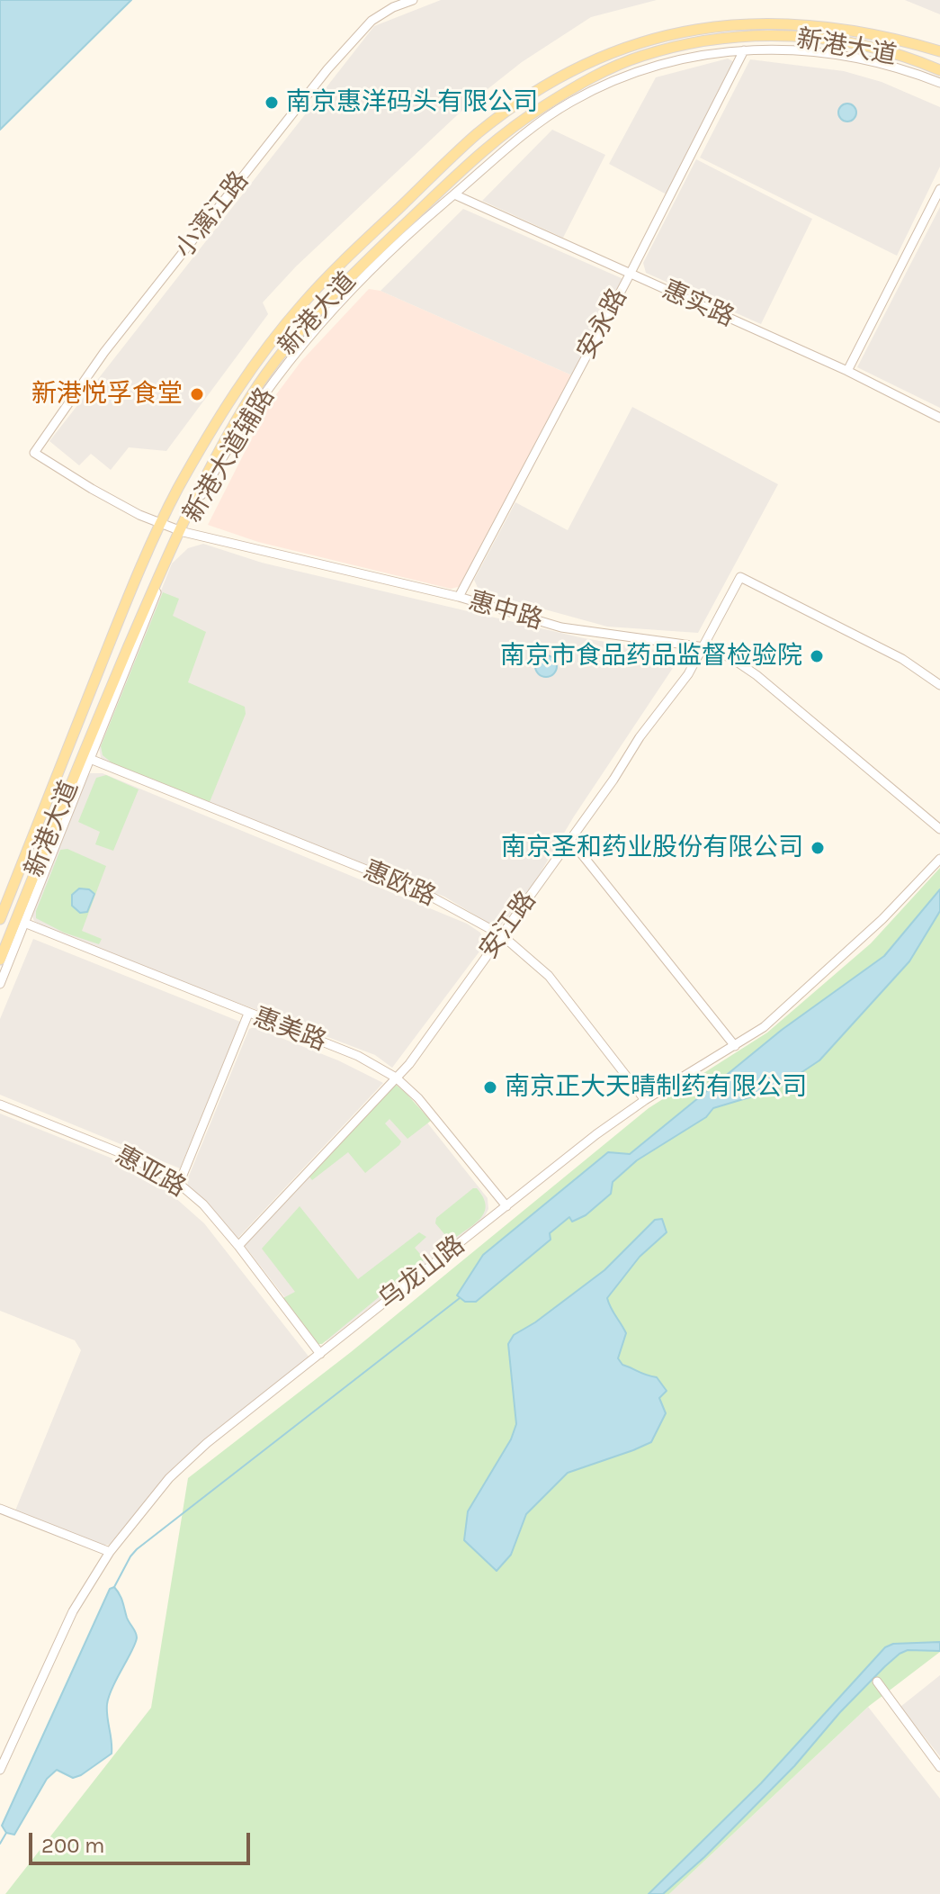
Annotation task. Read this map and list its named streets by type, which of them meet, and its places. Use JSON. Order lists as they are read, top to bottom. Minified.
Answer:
{"streets":{"main road":["新港大道"],"street":["小漓江路","惠实路","安永路","新港大道辅路","惠中路","惠欧路","安江路","惠美路","惠亚路","乌龙山路"]},"crossings":[["新港大道","新港大道辅路"],["新港大道","惠中路"],["小漓江路","惠中路"],["惠实路","安永路"],["惠实路","新港大道辅路"],["安永路","新港大道辅路"],["安永路","惠中路"],["新港大道辅路","惠中路"],["新港大道辅路","惠欧路"],["新港大道辅路","惠美路"],["惠中路","安江路"],["惠欧路","安江路"],["惠欧路","乌龙山路"],["安江路","惠美路"],["安江路","惠亚路"],["惠美路","乌龙山路"],["惠亚路","乌龙山路"]],"places":["南京惠洋码头有限公司","新港悦孚食堂","南京市食品药品监督检验院","南京圣和药业股份有限公司","南京正大天晴制药有限公司"],"scale_bar":"200 m"}
